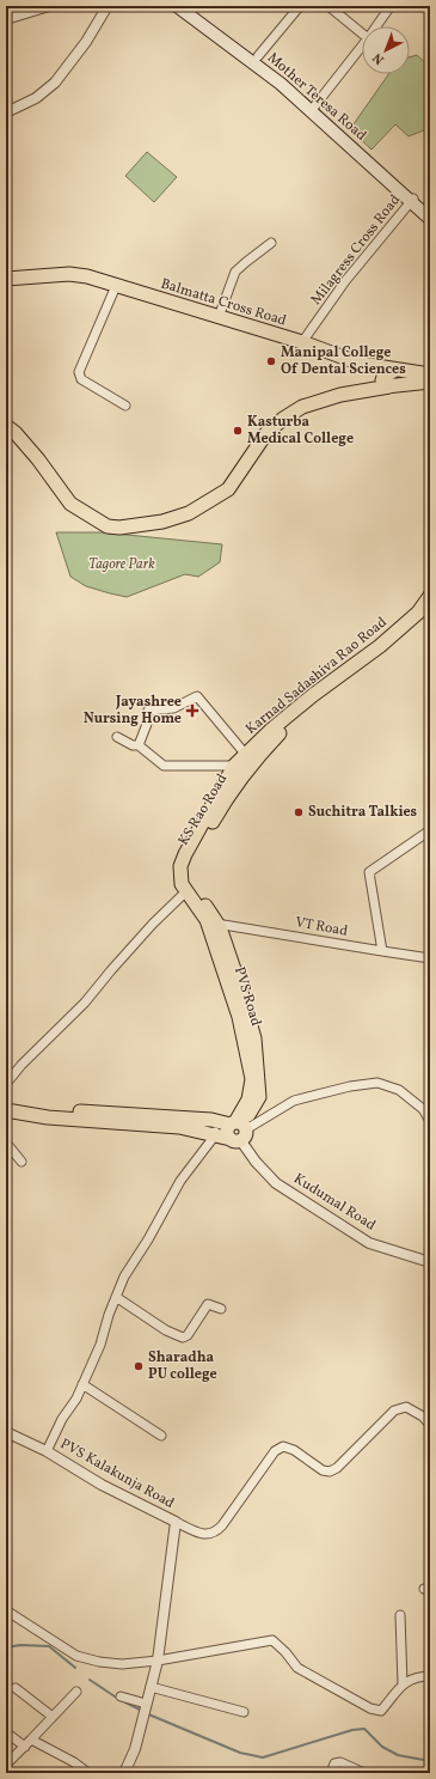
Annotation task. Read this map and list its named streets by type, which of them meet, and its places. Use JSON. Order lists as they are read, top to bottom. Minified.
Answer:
{"streets":{"main road":["Mother Teresa Road","Balmatta Cross Road","Karnad Sadashiva Rao Road","KS Rao Road","PVS Road"],"street":["Milagress Cross Road","VT Road","Kudumal Road","PVS Kalakunja Road"]},"crossings":[["Mother Teresa Road","Milagress Cross Road"],["Milagress Cross Road","Balmatta Cross Road"],["Karnad Sadashiva Rao Road","KS Rao Road"],["Karnad Sadashiva Rao Road","PVS Road"],["KS Rao Road","VT Road"],["KS Rao Road","PVS Road"],["VT Road","PVS Road"],["PVS Road","Kudumal Road"]],"parks":["Tagore Park"],"places":{"other":["Manipal College Of Dental Sciences","Kasturba Medical College","Suchitra Talkies","Sharadha PU college"],"health":["Jayashree Nursing Home"]},"north":"bottom left"}
